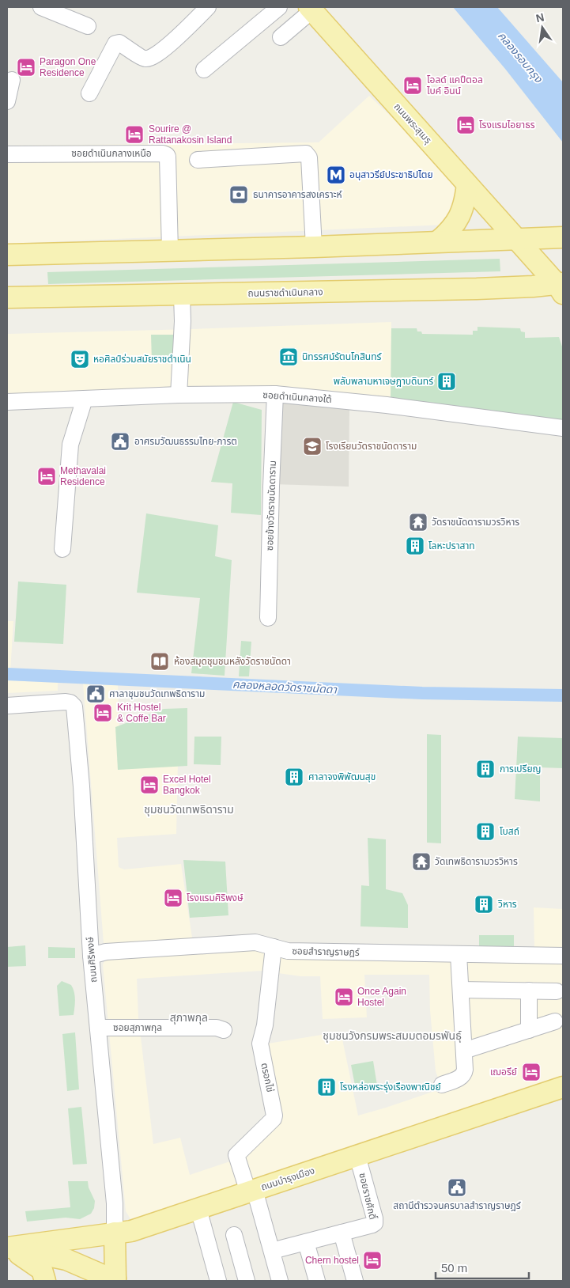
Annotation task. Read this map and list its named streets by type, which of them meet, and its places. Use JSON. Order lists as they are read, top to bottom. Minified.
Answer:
{"streets":{"main road":["ถนนพระสุเมรุ","ถนนราชดำเนินกลาง","ถนนศิริพงษ์","ถนนบำรุงเมือง"],"street":["ซอยดำเนินกลางเหนือ","ซอยดำเนินกลางใต้","ซอยข้างวัดราชนัดดาราม","ซอยสำราญราษฎร์","ซอยสุภาพกุล","ตรอกไข่","ซอยราชศักดิ์"]},"crossings":[["ถนนพระสุเมรุ","ถนนราชดำเนินกลาง"],["ซอยดำเนินกลางใต้","ซอยข้างวัดราชนัดดาราม"],["ซอยสำราญราษฎร์","ถนนศิริพงษ์"],["ซอยสำราญราษฎร์","ตรอกไข่"],["ถนนศิริพงษ์","ซอยสุภาพกุล"],["ถนนศิริพงษ์","ถนนบำรุงเมือง"],["ตรอกไข่","ถนนบำรุงเมือง"],["ถนนบำรุงเมือง","ซอยราชศักดิ์"]],"districts":["ชุมชนวัดเทพธิดาราม","สุภาพกุล","ชุมชนวังกรมพระสมมตอมรพันธุ์"],"water":["คลองรอบกรุง","คลองหลอดวัดราชนัดดา"],"places":{"hotel":["Paragon One Residence","โอลด์ แคปืตอล ไบค์ อินน์","โรงแรมไอยาธร","Sourire @ Rattanakosin Island","Methavalai Residence","Krit Hostel & Coffe Bar","Excel Hotel Bangkok","โรงแรมศิริพงษ์","Once Again Hostel","เฌอรีย์","Chern hostel"],"metro station":["อนุสาวรีย์ประชาธิปไตย"],"bank":["ธนาคารอาคารสงเคราะห์"],"museum":["นิทรรศน์รัตนโกสินทร์"],"theatre":["หอศิลป์ร่วมสมัยราชดำเนิน"],"building":["พลับพลามหาเจษฎาบดินทร์","โลหะปราสาท","การเปรียญ","ศาลาจงพิพัฒนสุข","โบสถ์","วิหาร","โรงหล่อพระรุ่งเรืองพาณิชย์"],"public building":["อาศรมวัฒนธรรมไทย-ภารต","ศาลาชุมชนวัดเทพธิดาราม","สถานีตำรวจนครบาลสำราญราษฎร์"],"school or university":["โรงเรียนวัดราชนัดดาราม"],"temple":["วัดราชนัดดารามวรวิหาร","วัดเทพธิดารามวรวิหาร"],"library":["ห้องสมุดชุมชนหลังวัดราชนัดดา"]},"scale_bar":"50 m","north":"top"}
